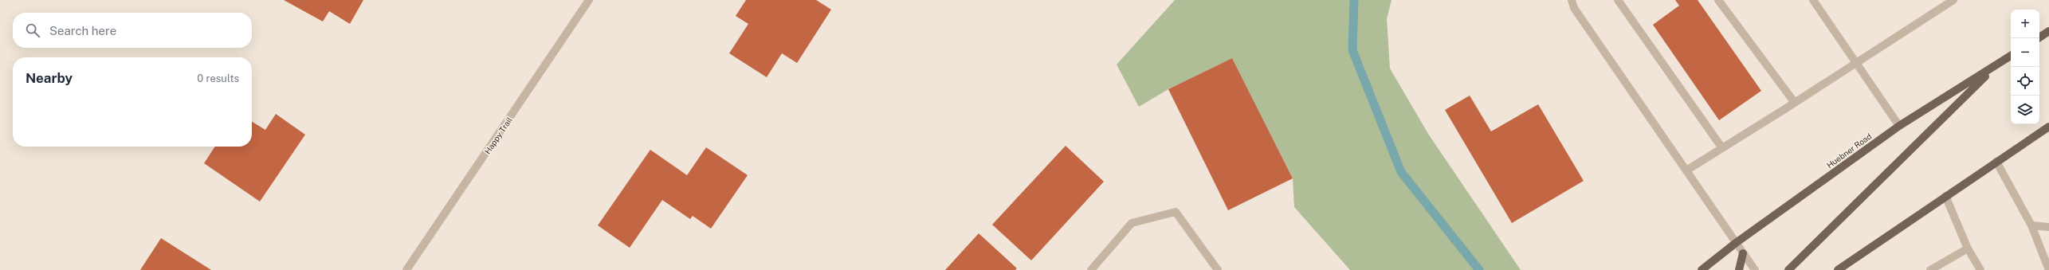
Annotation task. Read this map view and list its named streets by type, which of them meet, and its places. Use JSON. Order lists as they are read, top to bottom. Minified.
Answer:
{"streets":{"main road":["Huebner Road"],"street":["Happy Trail"]},"page":{"map_buttons":["+","−"],"search":"Search here","heading":["Nearby","0 results"]}}
